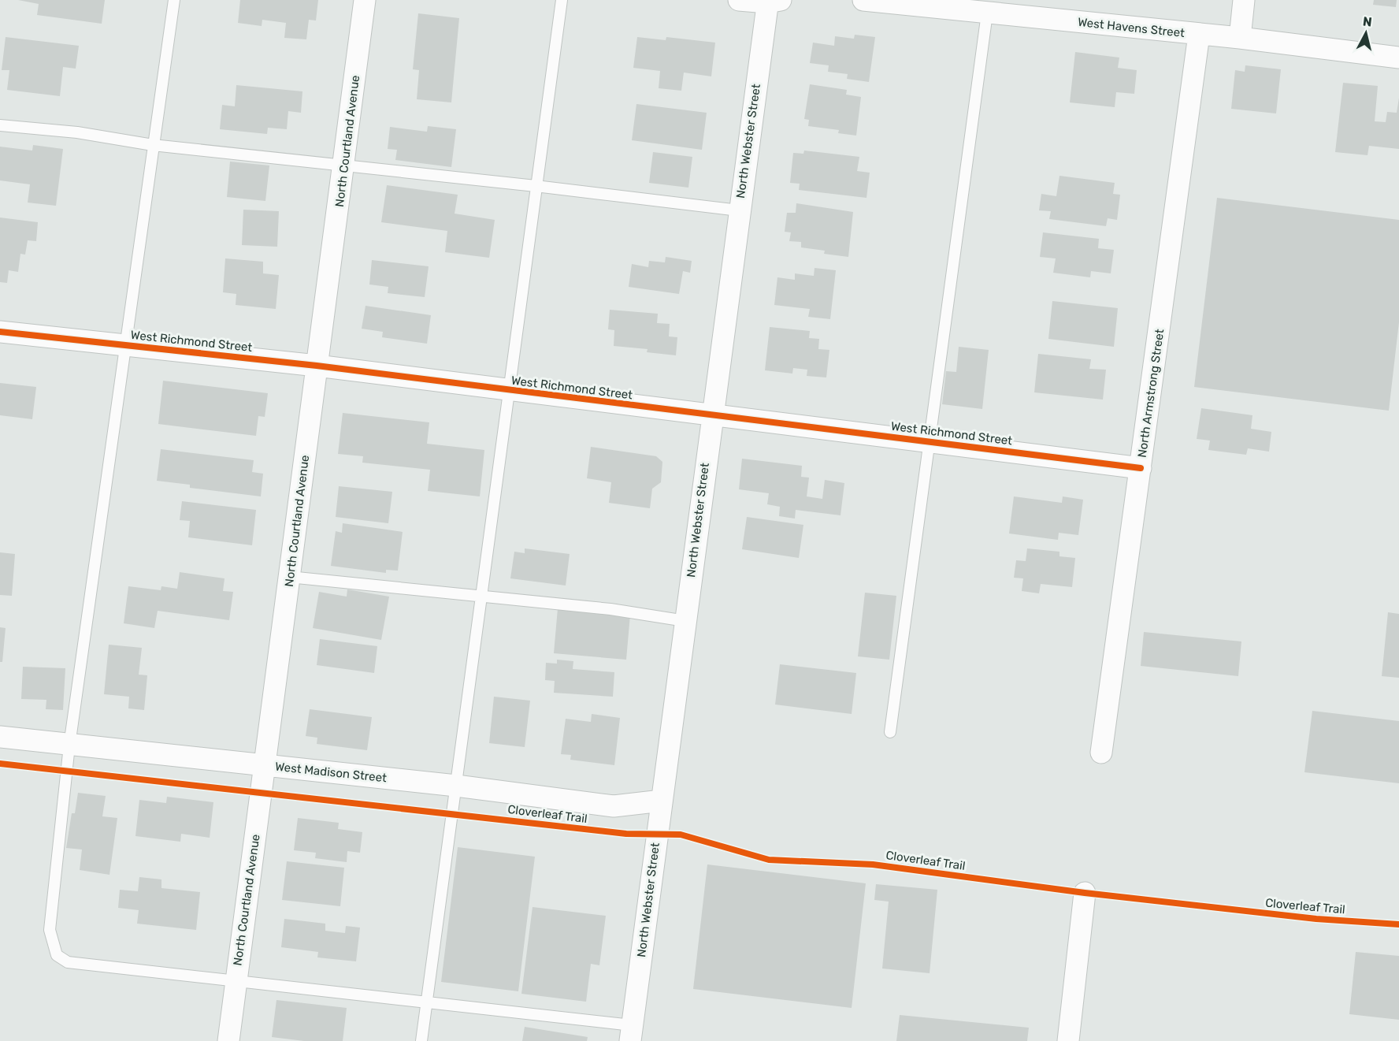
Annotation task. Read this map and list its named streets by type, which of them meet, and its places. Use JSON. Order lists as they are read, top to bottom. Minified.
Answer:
{"streets":{"street":["West Havens Street","North Courtland Avenue","North Webster Street","West Richmond Street","North Armstrong Street","West Madison Street"],"cycle path":["Cloverleaf Trail"]},"crossings":[["West Havens Street","North Armstrong Street"],["North Courtland Avenue","West Richmond Street"],["North Courtland Avenue","West Madison Street"],["North Webster Street","West Richmond Street"],["North Webster Street","West Madison Street"],["West Richmond Street","North Armstrong Street"]],"north":"top"}
